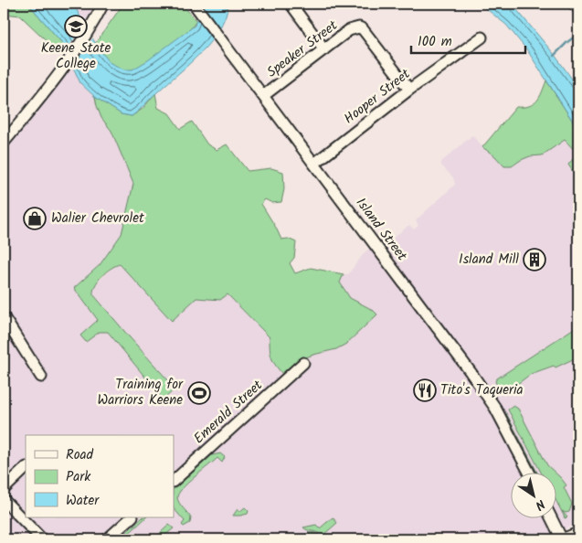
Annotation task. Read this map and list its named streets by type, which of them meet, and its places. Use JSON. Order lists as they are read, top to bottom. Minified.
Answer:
{"streets":{"street":["Speaker Street","Hooper Street","Island Street","Emerald Street"]},"crossings":[["Speaker Street","Hooper Street"],["Speaker Street","Island Street"],["Hooper Street","Island Street"]],"places":{"school or university":["Keene State College"],"shop":["Walier Chevrolet"],"building":["Island Mill"],"restaurant":["Tito's Taqueria"],"sports":["Training for Warriors Keene"]},"legend":["Road","Park","Water"],"scale_bar":"100 m","north":"bottom right"}
